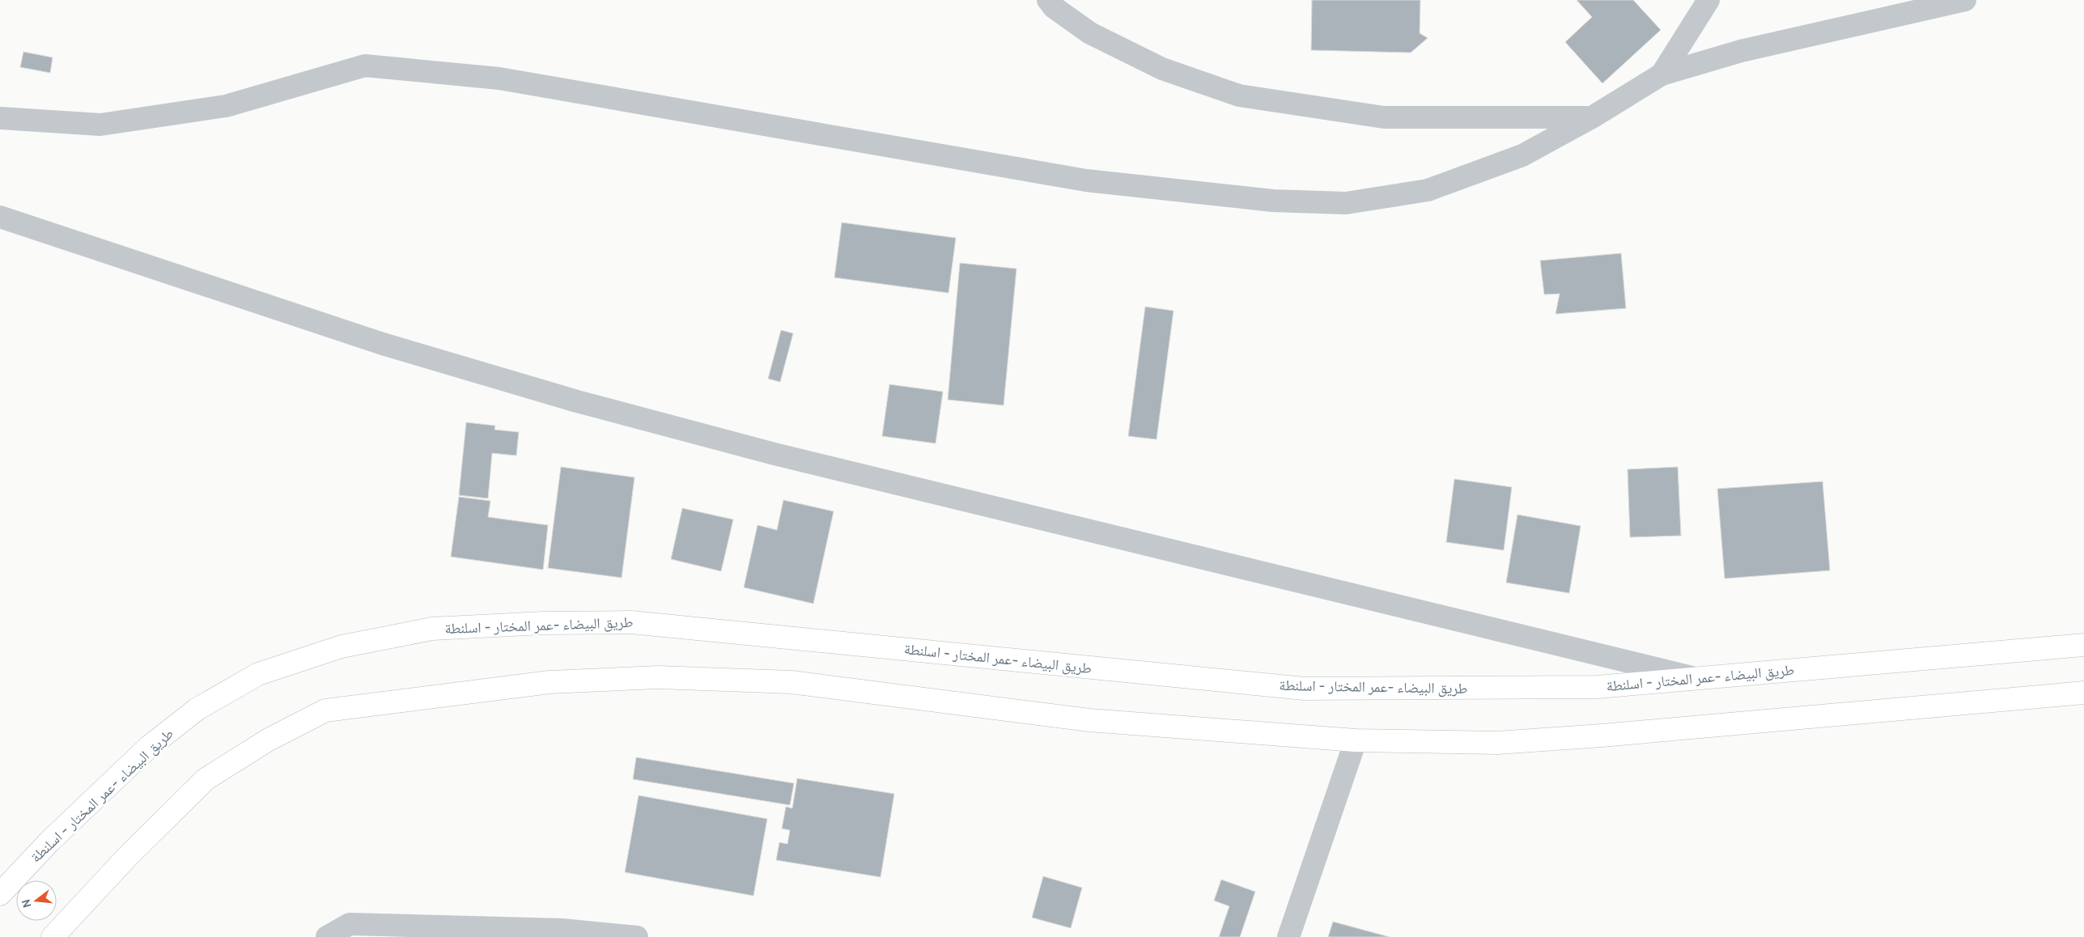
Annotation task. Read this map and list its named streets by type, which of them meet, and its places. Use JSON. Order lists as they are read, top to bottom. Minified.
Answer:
{"streets":{"main road":["طريق البيضاء -عمر المختار - اسلنطة"]},"north":"left"}
